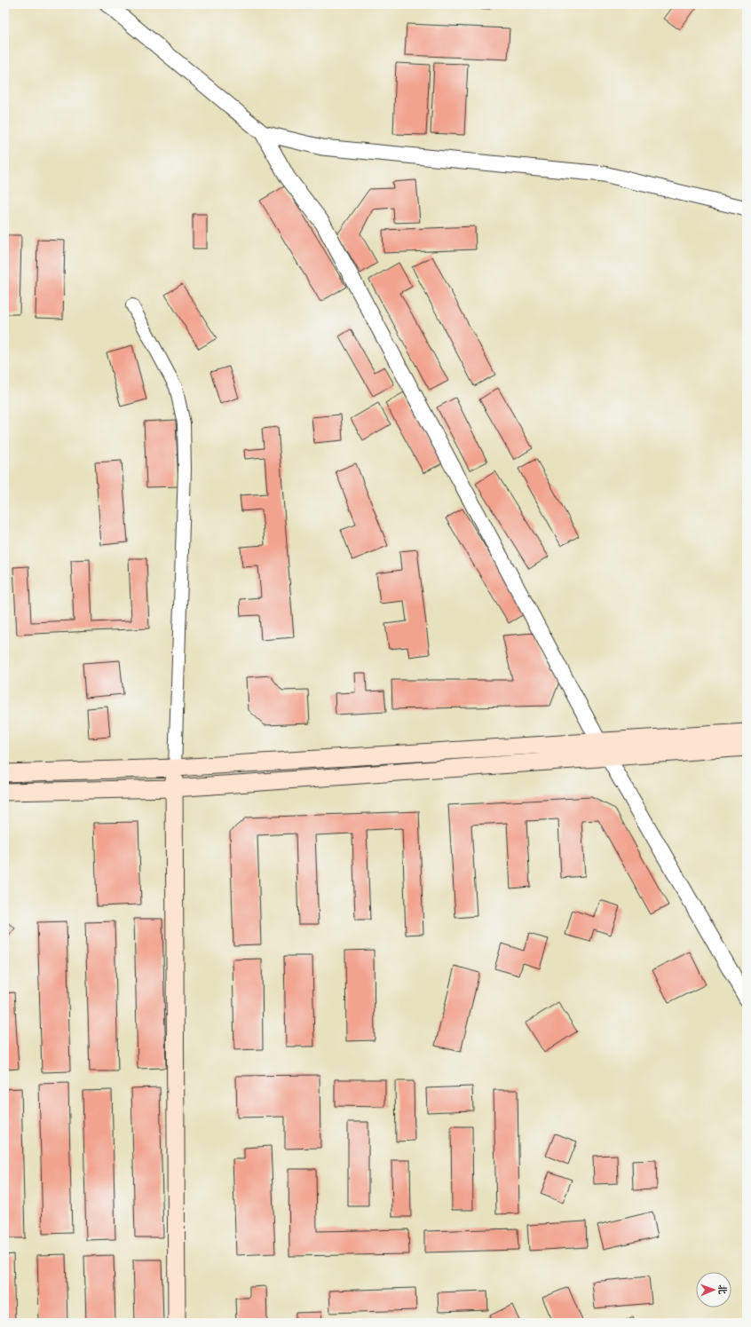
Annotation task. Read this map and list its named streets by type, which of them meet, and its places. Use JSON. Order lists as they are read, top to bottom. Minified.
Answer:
{"north":"right"}
